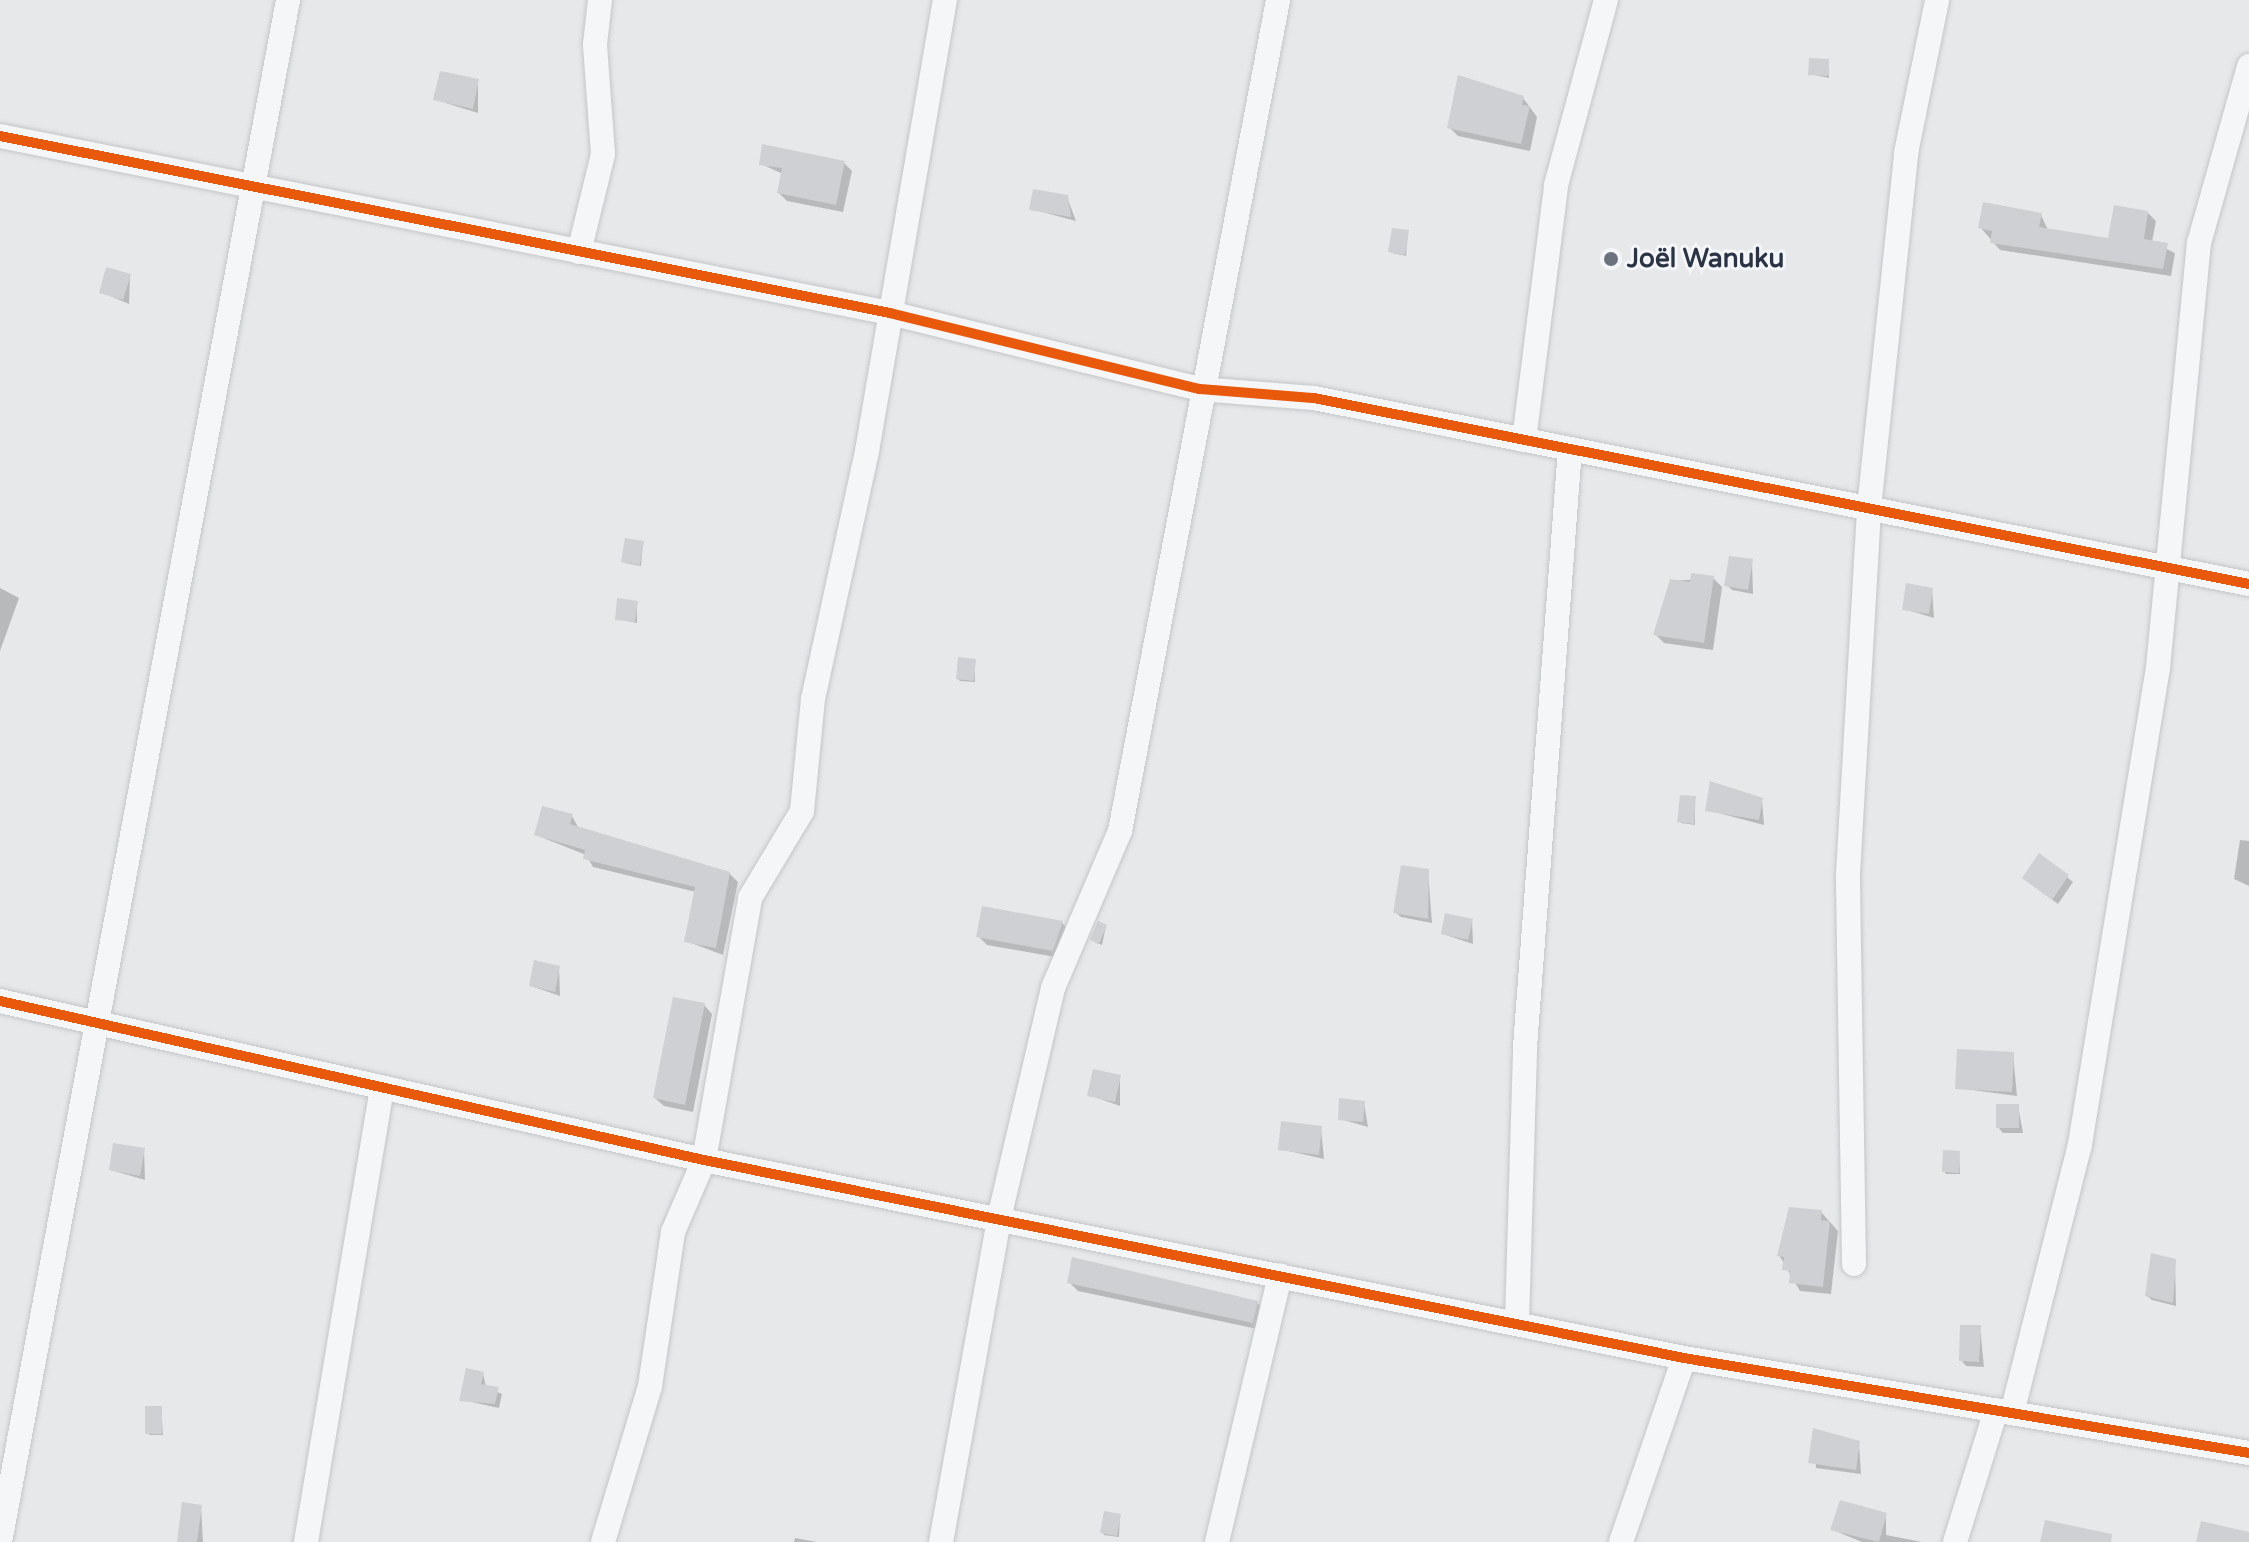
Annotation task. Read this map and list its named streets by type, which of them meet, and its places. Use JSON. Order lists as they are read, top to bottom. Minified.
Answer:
{"places":["Joël Wanuku"]}
